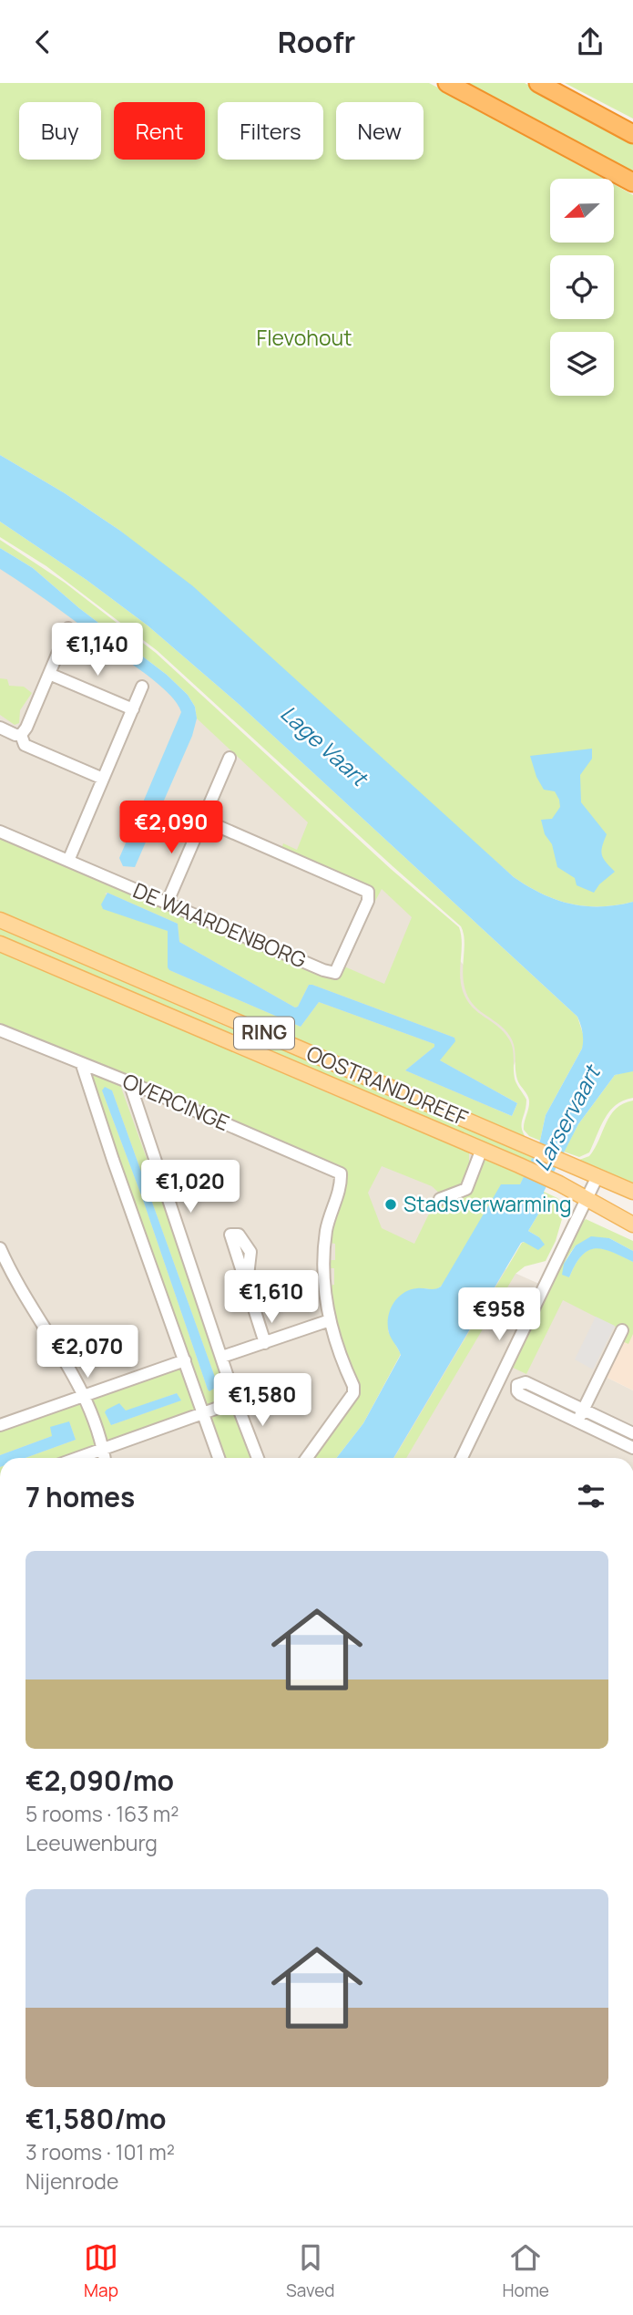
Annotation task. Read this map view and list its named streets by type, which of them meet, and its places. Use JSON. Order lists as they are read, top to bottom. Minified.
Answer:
{"streets":{"main road":["RING","OOSTRANDDREEF"],"street":["DE WAARDENBORG","OVERCINGE"]},"water":["Lage Vaart","Larservaart"],"parks":["Flevohout"],"places":["Stadsverwarming"],"north":"left","page":{"header":"Roofr","chip":["Buy","Rent","Filters","New"],"price":["€1,140","€2,090","€1,020","€1,610","€958","€2,070","€1,580"],"heading":"7 homes","list":[{"name":"€2,090/mo","note":"5 rooms · 163 m² · Leeuwenburg"},{"name":"€1,580/mo","note":"3 rooms · 101 m² · Nijenrode"}],"tabs":["Map","Saved","Home"]}}
